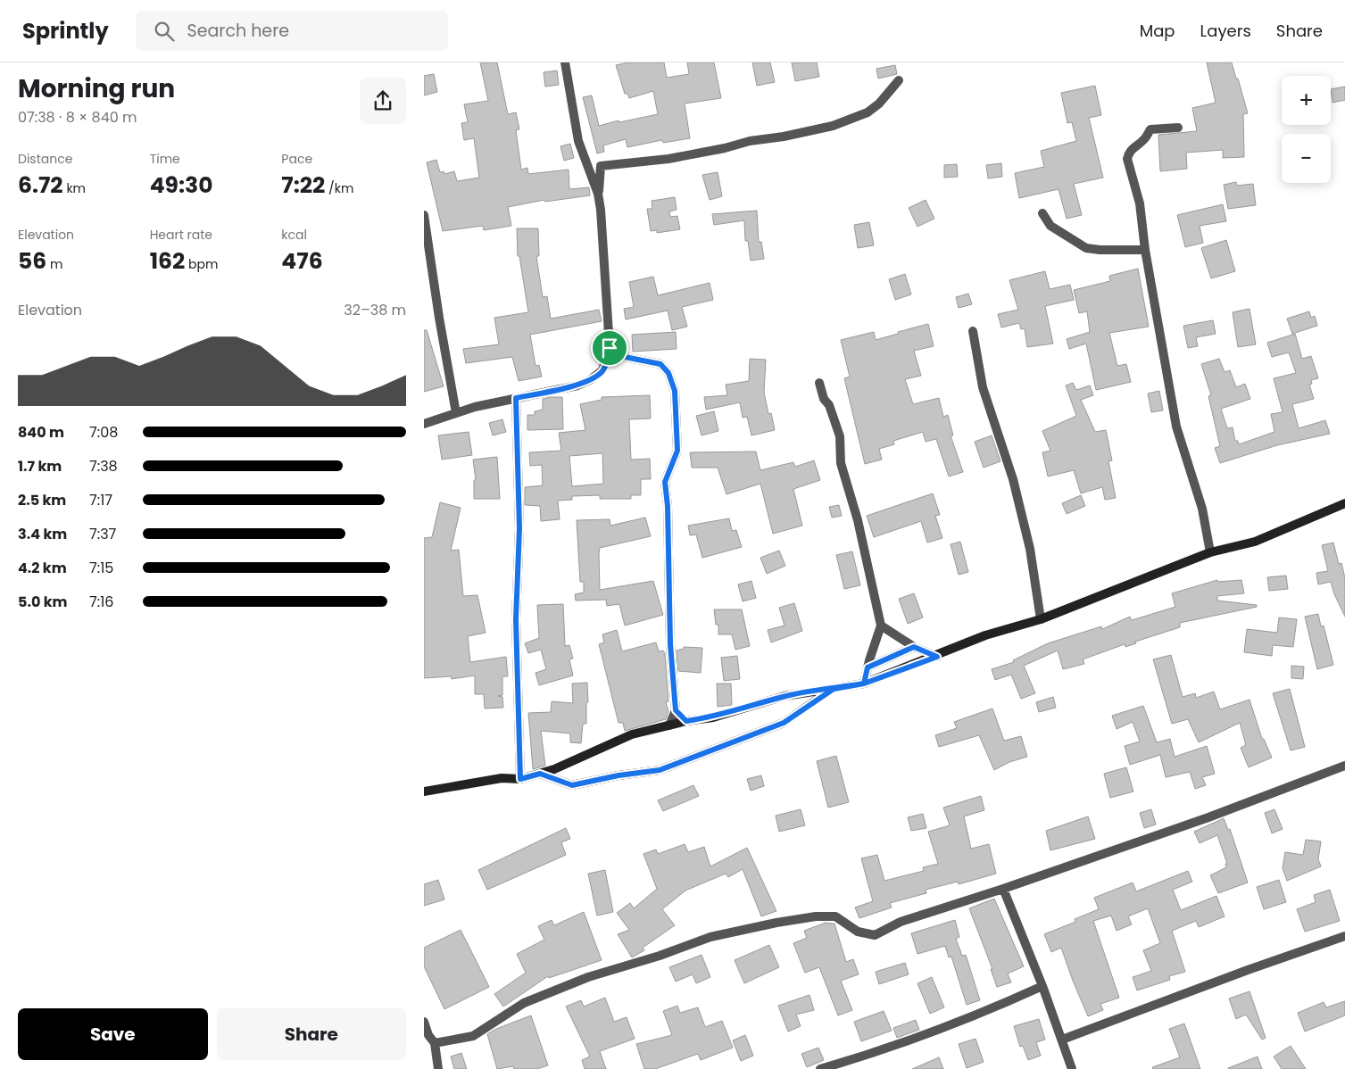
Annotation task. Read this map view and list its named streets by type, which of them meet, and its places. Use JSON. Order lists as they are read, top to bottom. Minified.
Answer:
{"page":{"header":"Sprintly","search":"Search here","nav":["Map","Layers","Share"],"heading":["Morning run","07:38 · 8 × 840 m"],"map_buttons":["+","−"],"stats":[["Distance","6.72 km"],["Time","49:30"],["Pace","7:22 /km"],["Elevation","56 m"],["Heart rate","162 bpm"],["kcal","476"]],"chart":["Elevation","32–38 m"],"list":[{"name":"840 m","note":"7:08"},{"name":"1.7 km","note":"7:38"},{"name":"2.5 km","note":"7:17"},{"name":"3.4 km","note":"7:37"},{"name":"4.2 km","note":"7:15"},{"name":"5.0 km","note":"7:16"}],"buttons":["Save","Share"]}}
